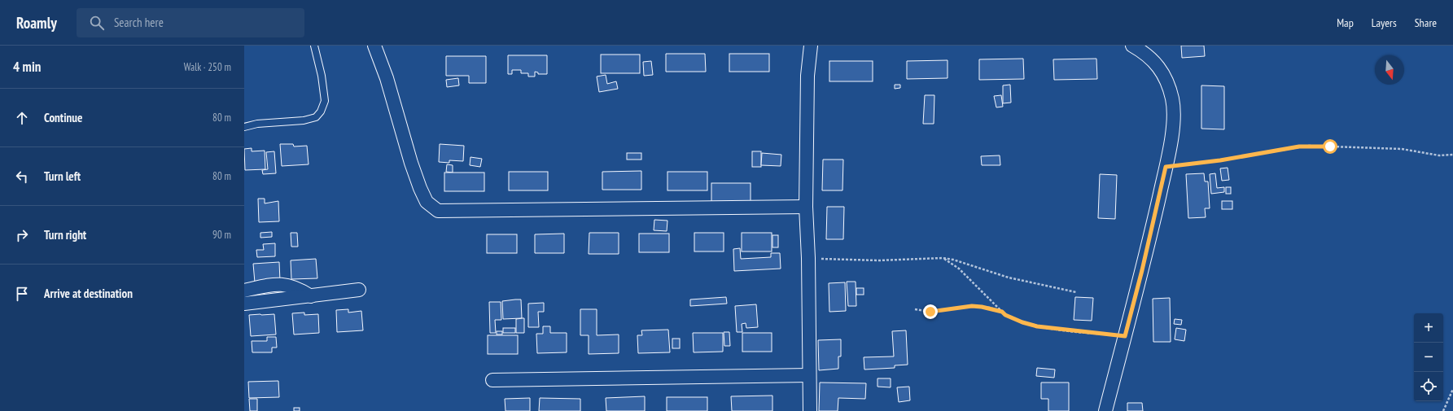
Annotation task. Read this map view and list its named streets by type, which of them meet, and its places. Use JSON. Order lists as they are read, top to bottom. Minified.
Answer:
{"north":"bottom","page":{"header":"Roamly","search":"Search here","nav":["Map","Layers","Share"],"heading":["4 min","Walk · 250 m"],"list":[["Continue","80 m"],["Turn left","80 m"],["Turn right","90 m"],"Arrive at destination"],"map_buttons":["+","−"]}}
